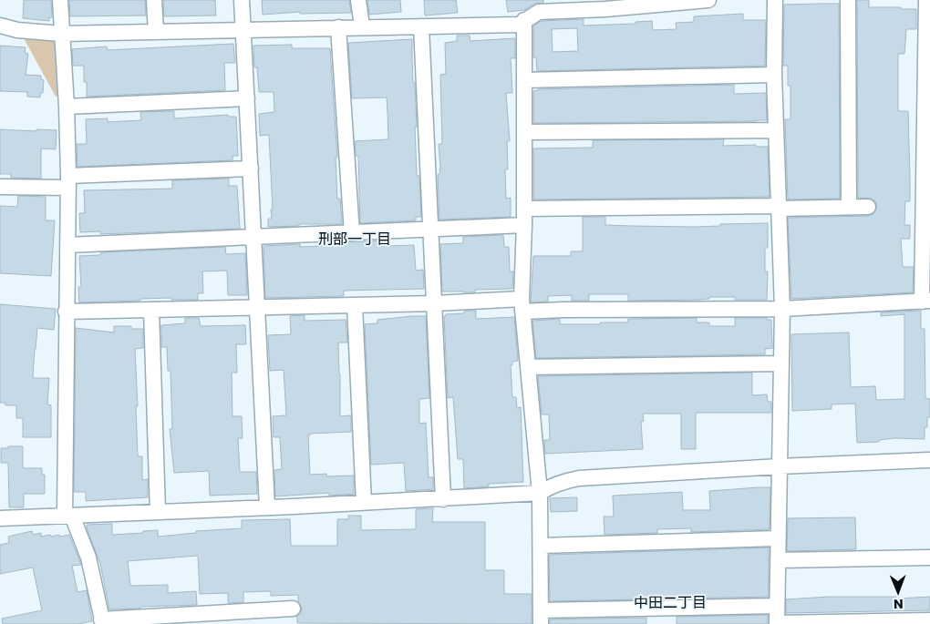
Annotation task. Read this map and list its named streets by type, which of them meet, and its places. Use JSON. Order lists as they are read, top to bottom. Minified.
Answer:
{"districts":["刑部一丁目","中田二丁目"],"north":"bottom"}
